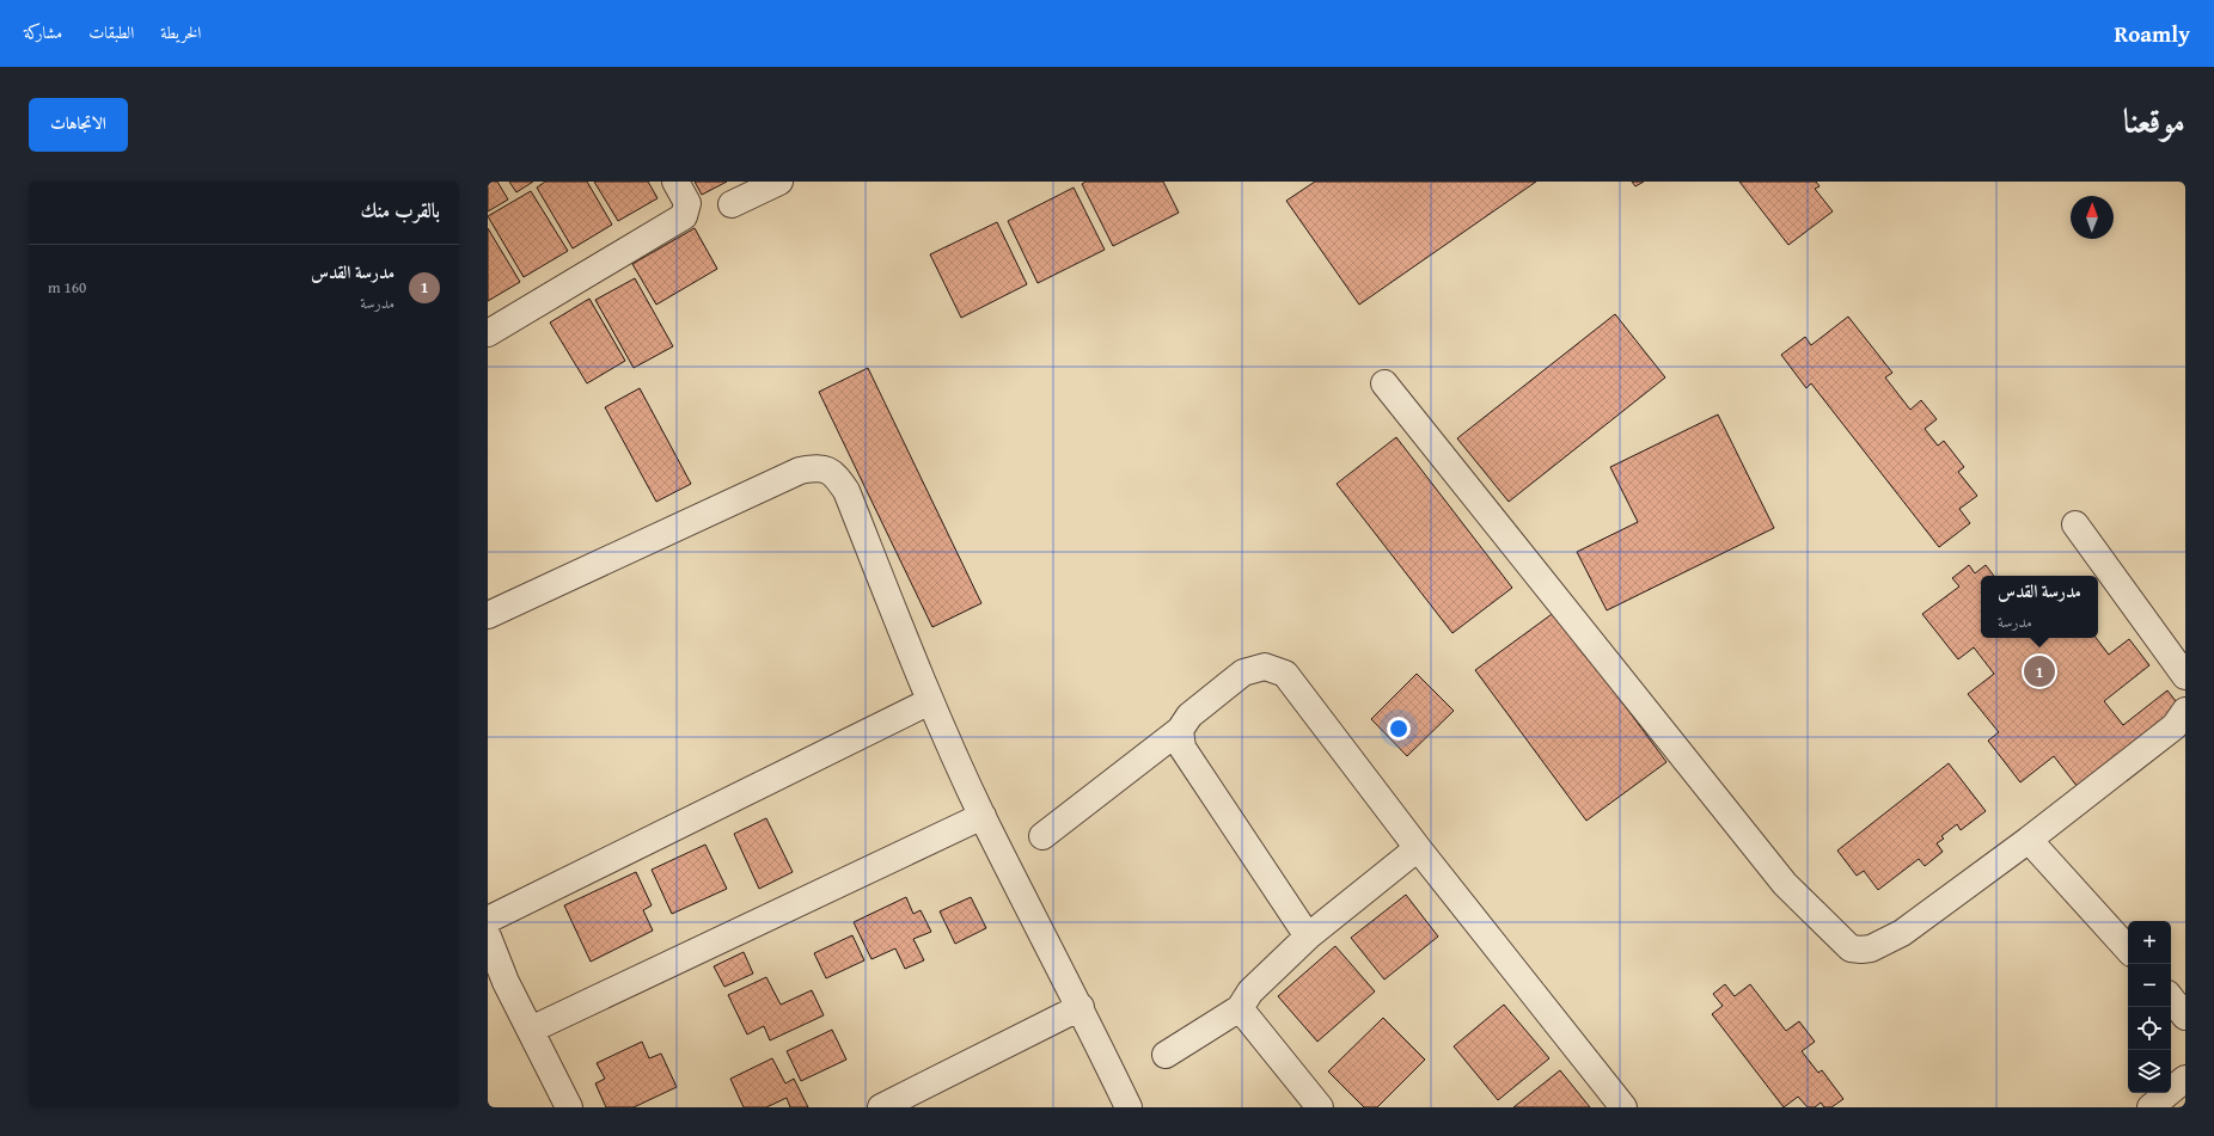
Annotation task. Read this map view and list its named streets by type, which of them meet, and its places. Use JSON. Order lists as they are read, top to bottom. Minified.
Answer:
{"north":"top","page":{"header":"Roamly","nav":["الخريطة","الطبقات","مشاركة"],"title":"موقعنا","buttons":"الاتجاهات","heading":"بالقرب منك","list":[{"mark":"1","name":"مدرسة القدس","note":"مدرسة","value":"160 m"}],"popup":["مدرسة القدس","مدرسة"],"pins":"1","map_buttons":["+","−"]}}
